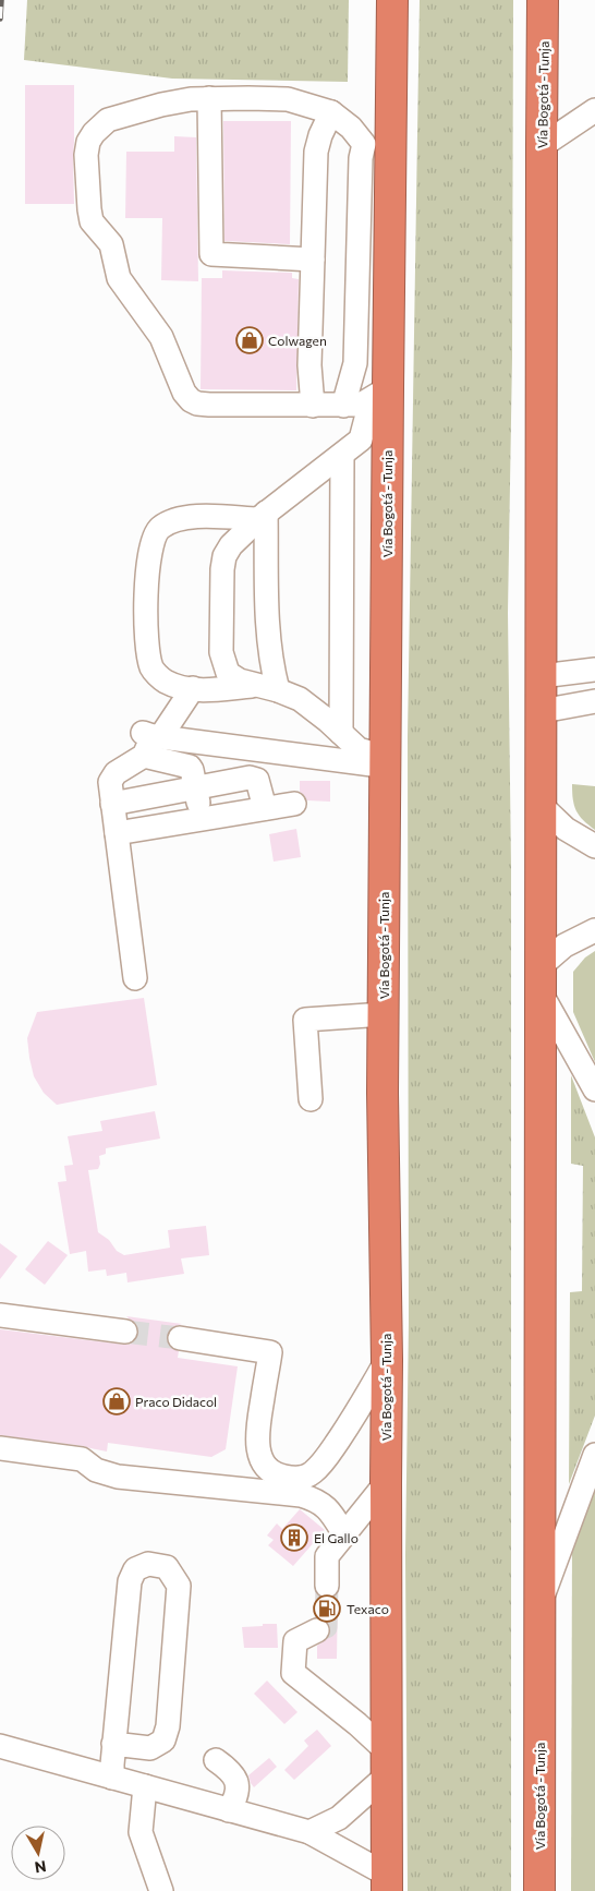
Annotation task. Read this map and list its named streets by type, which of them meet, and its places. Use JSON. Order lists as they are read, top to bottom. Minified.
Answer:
{"streets":{"highway":["Vía Bogotá - Tunja"]},"places":{"shop":["Colwagen","Praco Didacol"],"building":["El Gallo"],"fuel station":["Texaco"]},"north":"bottom"}
